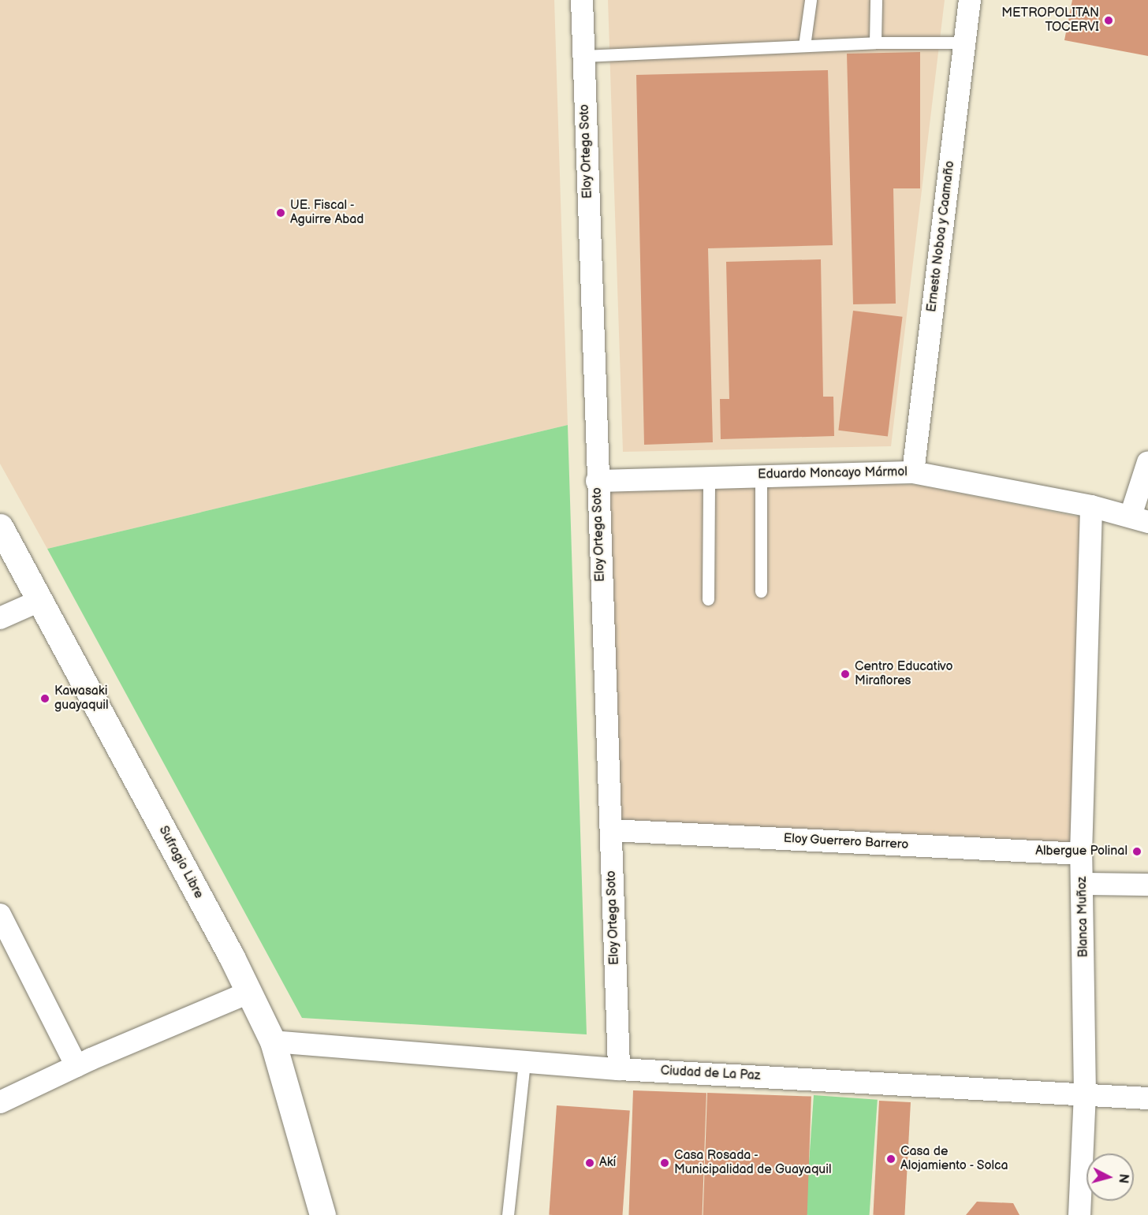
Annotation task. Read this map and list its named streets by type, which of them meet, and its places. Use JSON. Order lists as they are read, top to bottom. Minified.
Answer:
{"streets":{"street":["Eloy Ortega Soto","Ernesto Noboa y Caamaño","Eduardo Moncayo Mármol","Eloy Guerrero Barrero","Sufragio Libre","Blanca Muñoz","Ciudad de La Paz"]},"crossings":[["Eloy Ortega Soto","Eduardo Moncayo Mármol"],["Eloy Ortega Soto","Eloy Guerrero Barrero"],["Eloy Ortega Soto","Ciudad de La Paz"],["Ernesto Noboa y Caamaño","Eduardo Moncayo Mármol"],["Eduardo Moncayo Mármol","Blanca Muñoz"],["Eloy Guerrero Barrero","Blanca Muñoz"],["Sufragio Libre","Ciudad de La Paz"],["Blanca Muñoz","Ciudad de La Paz"]],"places":["METROPOLITAN TOCERVI","UE. Fiscal - Aguirre Abad","Centro Educativo Miraflores","Kawasaki guayaquil","Albergue Polinal","Casa de Alojamiento - Solca","Akí","Casa Rosada - Municipalidad de Guayaquil"],"north":"right"}
